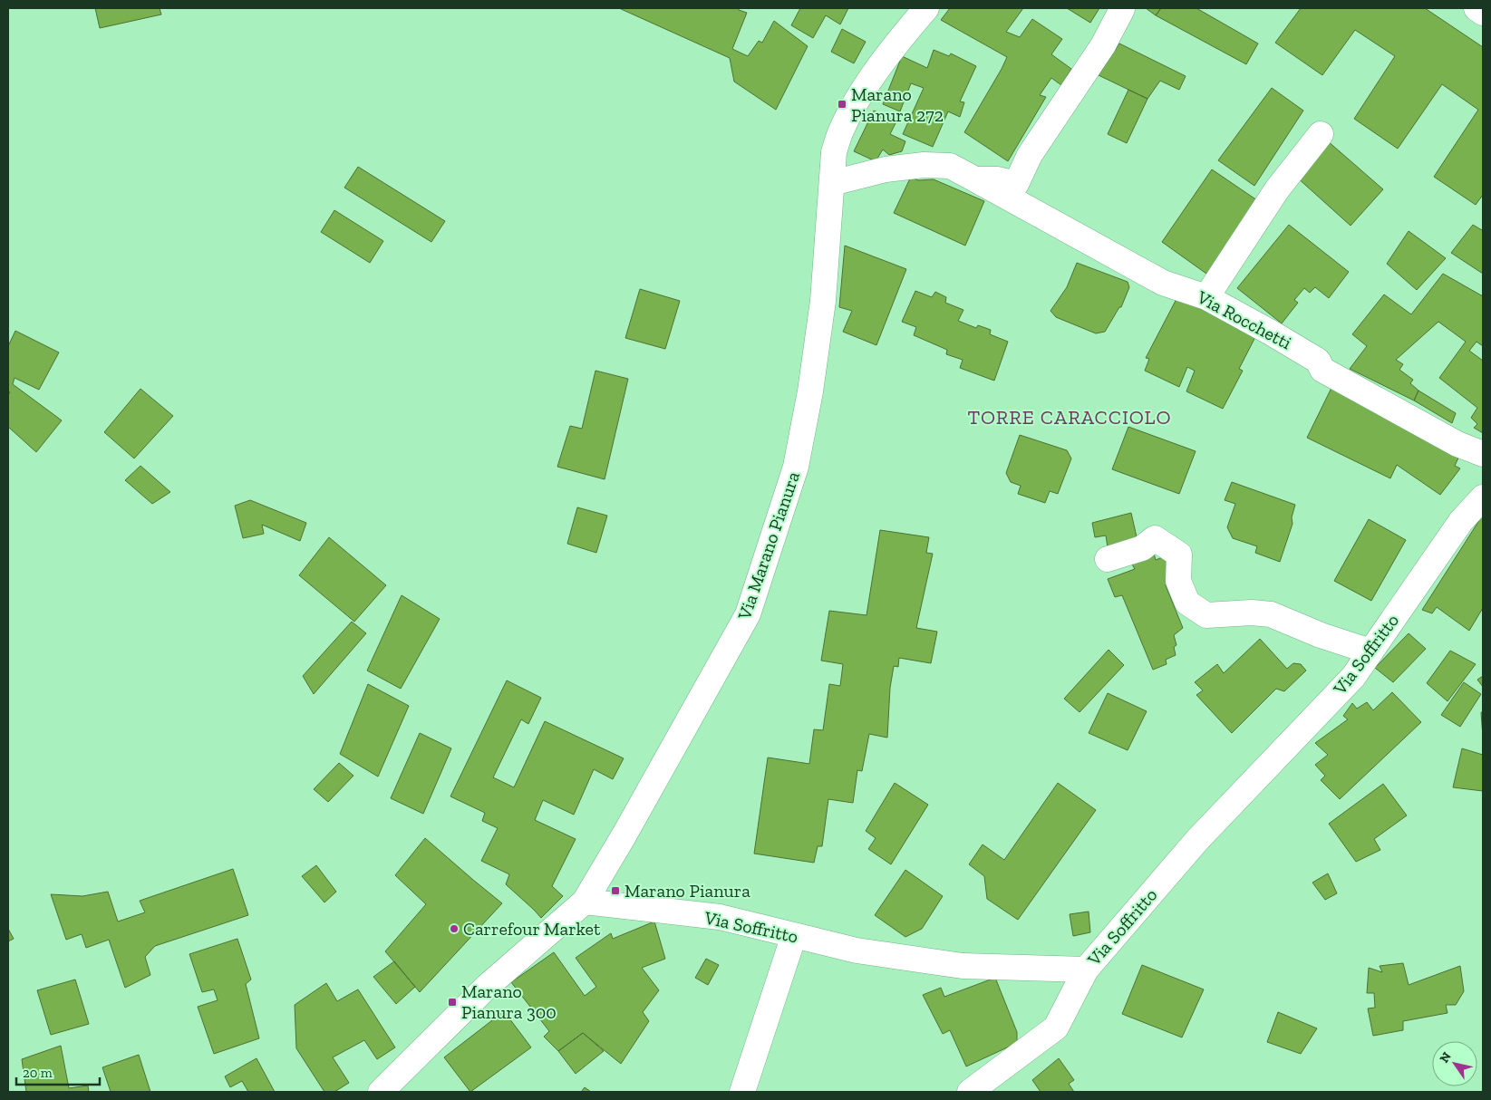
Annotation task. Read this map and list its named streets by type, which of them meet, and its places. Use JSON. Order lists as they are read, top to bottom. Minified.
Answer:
{"streets":{"street":["Via Rocchetti","Via Marano Pianura","Via Soffritto"]},"crossings":[["Via Rocchetti","Via Marano Pianura"],["Via Marano Pianura","Via Soffritto"]],"districts":["TORRE CARACCIOLO"],"places":{"transit":["Marano Pianura 272","Marano Pianura","Marano Pianura 300"],"other":["Carrefour Market"]},"scale_bar":"20 m","north":"top left"}
